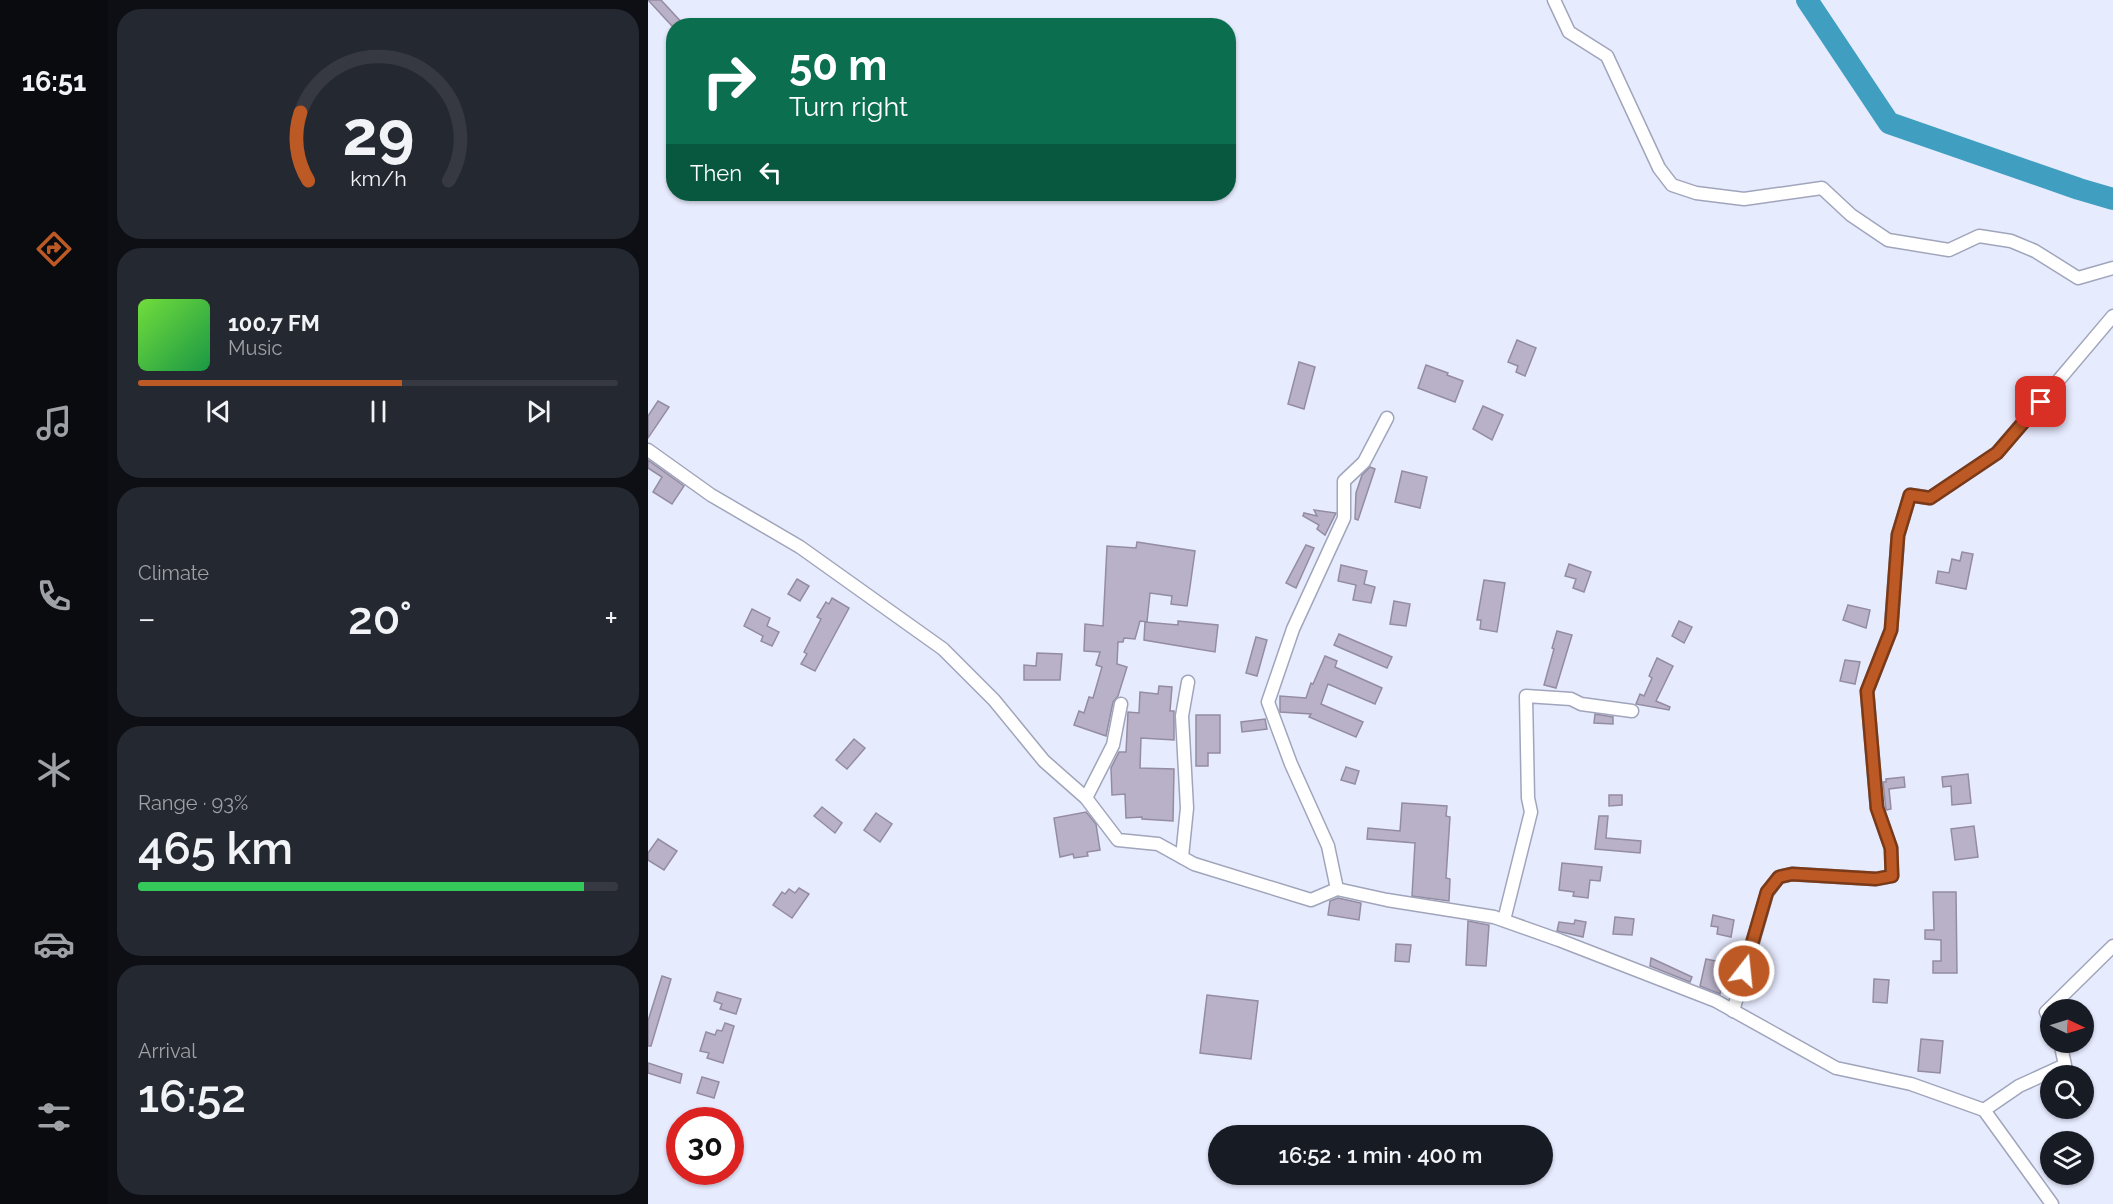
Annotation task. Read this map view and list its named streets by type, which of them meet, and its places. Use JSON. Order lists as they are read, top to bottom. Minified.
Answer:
{"north":"right","page":{"tabs":"16:51","turn":["50 m","Turn right"],"then":"Then","song":["100.7 FM","Music"],"tile":["Climate",["Range · 93%","465 km"],["Arrival","16:52"]],"heat":["−","20°","+"],"limit":"30","trip":"16:52 · 1 min · 400 m","gauge":["29","km/h"]}}
